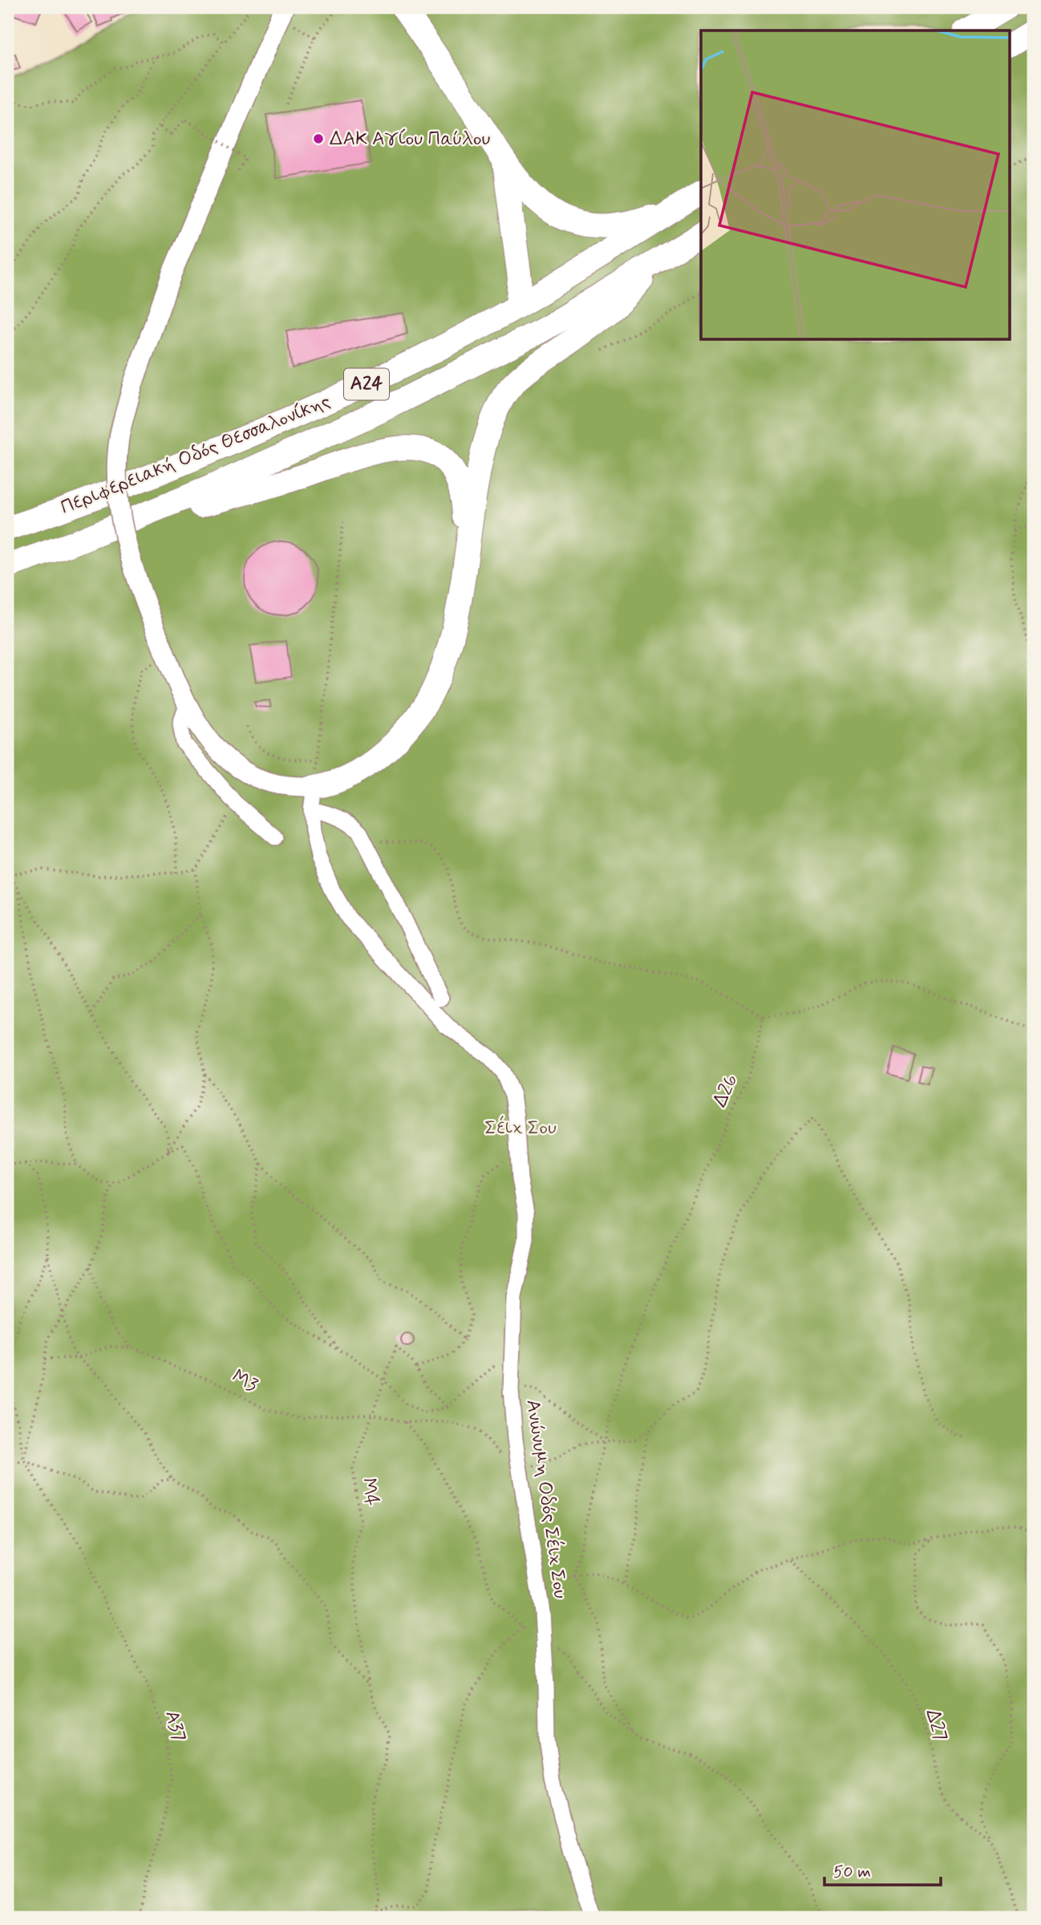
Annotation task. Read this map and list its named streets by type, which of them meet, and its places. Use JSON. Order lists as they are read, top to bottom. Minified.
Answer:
{"streets":{"highway":["Α24","Περιφερειακή Οδός Θεσσαλονίκης"],"street":["Ανώνυμη Οδός Σέιχ Σου"],"path":["Δ26","M3","M4","Δ27","Α37"]},"crossings":[["M3","M4"],["M3","Ανώνυμη Οδός Σέιχ Σου"]],"parks":["Σέιχ Σου"],"places":["ΔΑΚ Αγίου Παύλου"],"scale_bar":"50 m"}
